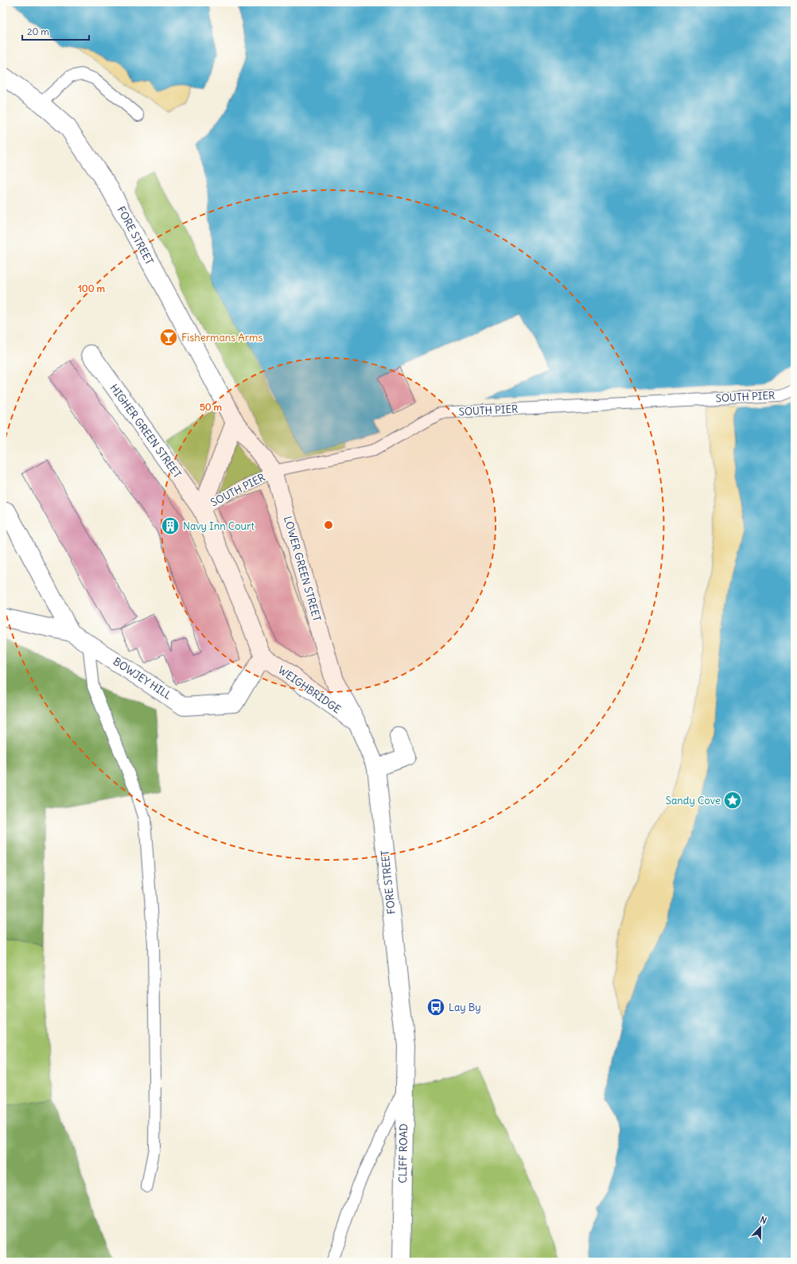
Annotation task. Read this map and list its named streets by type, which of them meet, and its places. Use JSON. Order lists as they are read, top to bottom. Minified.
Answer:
{"streets":{"street":["FORE STREET","HIGHER GREEN STREET","LOWER GREEN STREET","BOWJEY HILL","WEIGHBRIDGE","CLIFF ROAD"],"lane":["SOUTH PIER"]},"crossings":[["FORE STREET","LOWER GREEN STREET"],["FORE STREET","WEIGHBRIDGE"],["FORE STREET","CLIFF ROAD"],["SOUTH PIER","HIGHER GREEN STREET"],["SOUTH PIER","LOWER GREEN STREET"],["HIGHER GREEN STREET","BOWJEY HILL"],["HIGHER GREEN STREET","WEIGHBRIDGE"],["LOWER GREEN STREET","WEIGHBRIDGE"],["BOWJEY HILL","WEIGHBRIDGE"]],"places":{"bar":["Fishermans Arms"],"building":["Navy Inn Court"],"place":["Sandy Cove"],"bus stop":["Lay By"]},"scale_bar":"20 m","north":"top","rings":["100 m","50 m"]}
